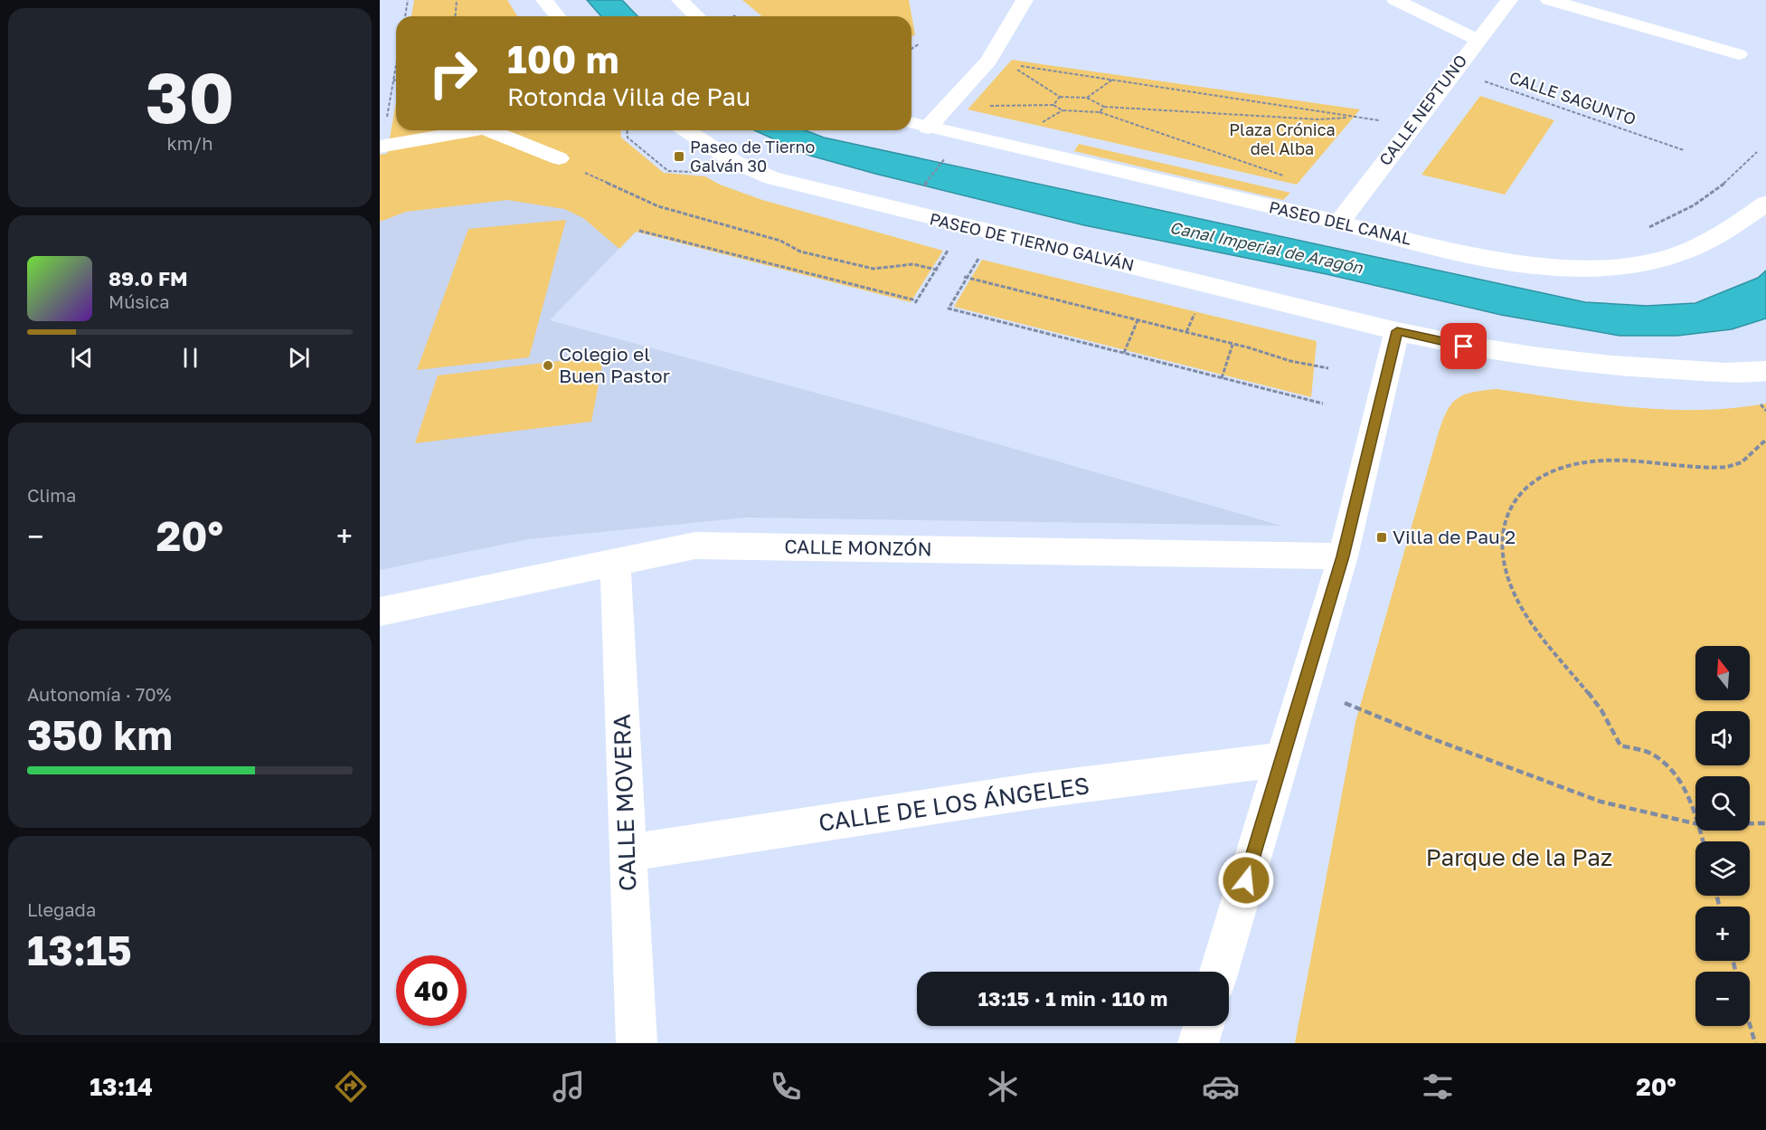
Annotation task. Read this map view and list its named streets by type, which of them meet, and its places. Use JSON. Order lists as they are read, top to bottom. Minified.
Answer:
{"streets":{"street":["CALLE NEPTUNO","PASEO DEL CANAL","PASEO DE TIERNO GALVÁN","CALLE MONZÓN","CALLE MOVERA","CALLE DE LOS ÁNGELES"],"path":["CALLE SAGUNTO"]},"crossings":[["CALLE SAGUNTO","CALLE NEPTUNO"],["CALLE NEPTUNO","PASEO DEL CANAL"],["CALLE MONZÓN","CALLE MOVERA"],["CALLE MOVERA","CALLE DE LOS ÁNGELES"]],"water":["Canal Imperial de Aragón"],"parks":["Plaza Crónica del Alba","Parque de la Paz"],"places":{"transit":["Paseo de Tierno Galván 30","Villa de Pau 2"],"other":["Colegio el Buen Pastor"]},"north":"top","page":{"tile":[["30","km/h"],"Clima",["Autonomía · 70%","350 km"],["Llegada","13:15"]],"turn":["100 m","Rotonda Villa de Pau"],"song":["89.0 FM","Música"],"heat":["−","20°","+"],"map_buttons":["+","−"],"limit":"40","trip":"13:15 · 1 min · 110 m","tabs":["13:14","20°"]}}
